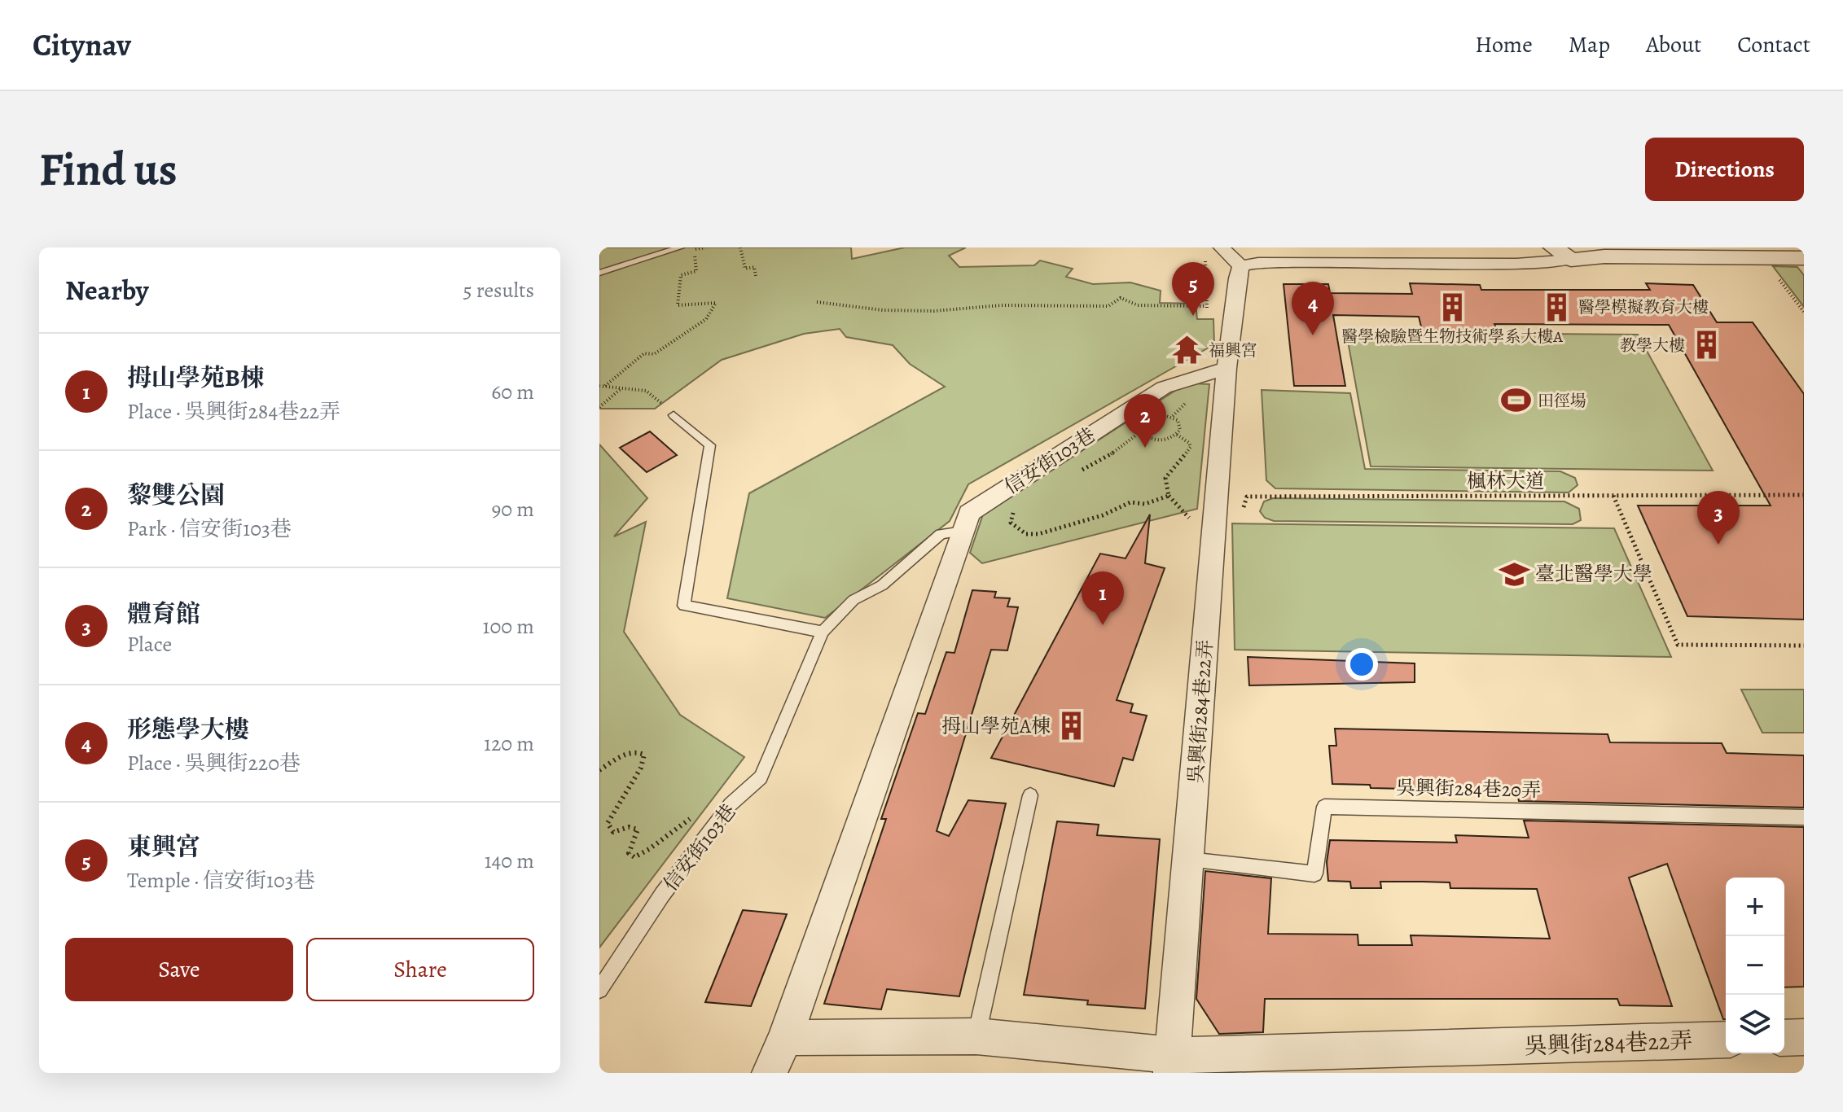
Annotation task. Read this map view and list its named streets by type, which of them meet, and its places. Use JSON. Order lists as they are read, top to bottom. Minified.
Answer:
{"streets":{"street":["信安街103巷","吳興街284巷22弄"],"lane":["吳興街284巷20弄"],"path":["楓林大道"]},"crossings":[["信安街103巷","吳興街284巷22弄"],["吳興街284巷22弄","吳興街284巷20弄"]],"places":{"building":["醫學模擬教育大樓","醫學檢驗暨生物技術學系大樓A","教學大樓","拇山學苑A棟"],"temple":["福興宮"],"sports":["田徑場"],"school or university":["臺北醫學大學"]},"page":{"header":"Citynav","nav":["Home","Map","About","Contact"],"buttons":["Directions",["Save","Share"]],"title":"Find us","heading":["Nearby","5 results"],"pins":["5","4","2","3","1"],"list":[{"mark":"1","name":"拇山學苑B棟","note":"Place · 吳興街284巷22弄","value":"60 m"},{"mark":"2","name":"黎雙公園","note":"Park · 信安街103巷","value":"90 m"},{"mark":"3","name":"體育館","note":"Place","value":"100 m"},{"mark":"4","name":"形態學大樓","note":"Place · 吳興街220巷","value":"120 m"},{"mark":"5","name":"東興宮","note":"Temple · 信安街103巷","value":"140 m"}],"map_buttons":["+","−"]}}
